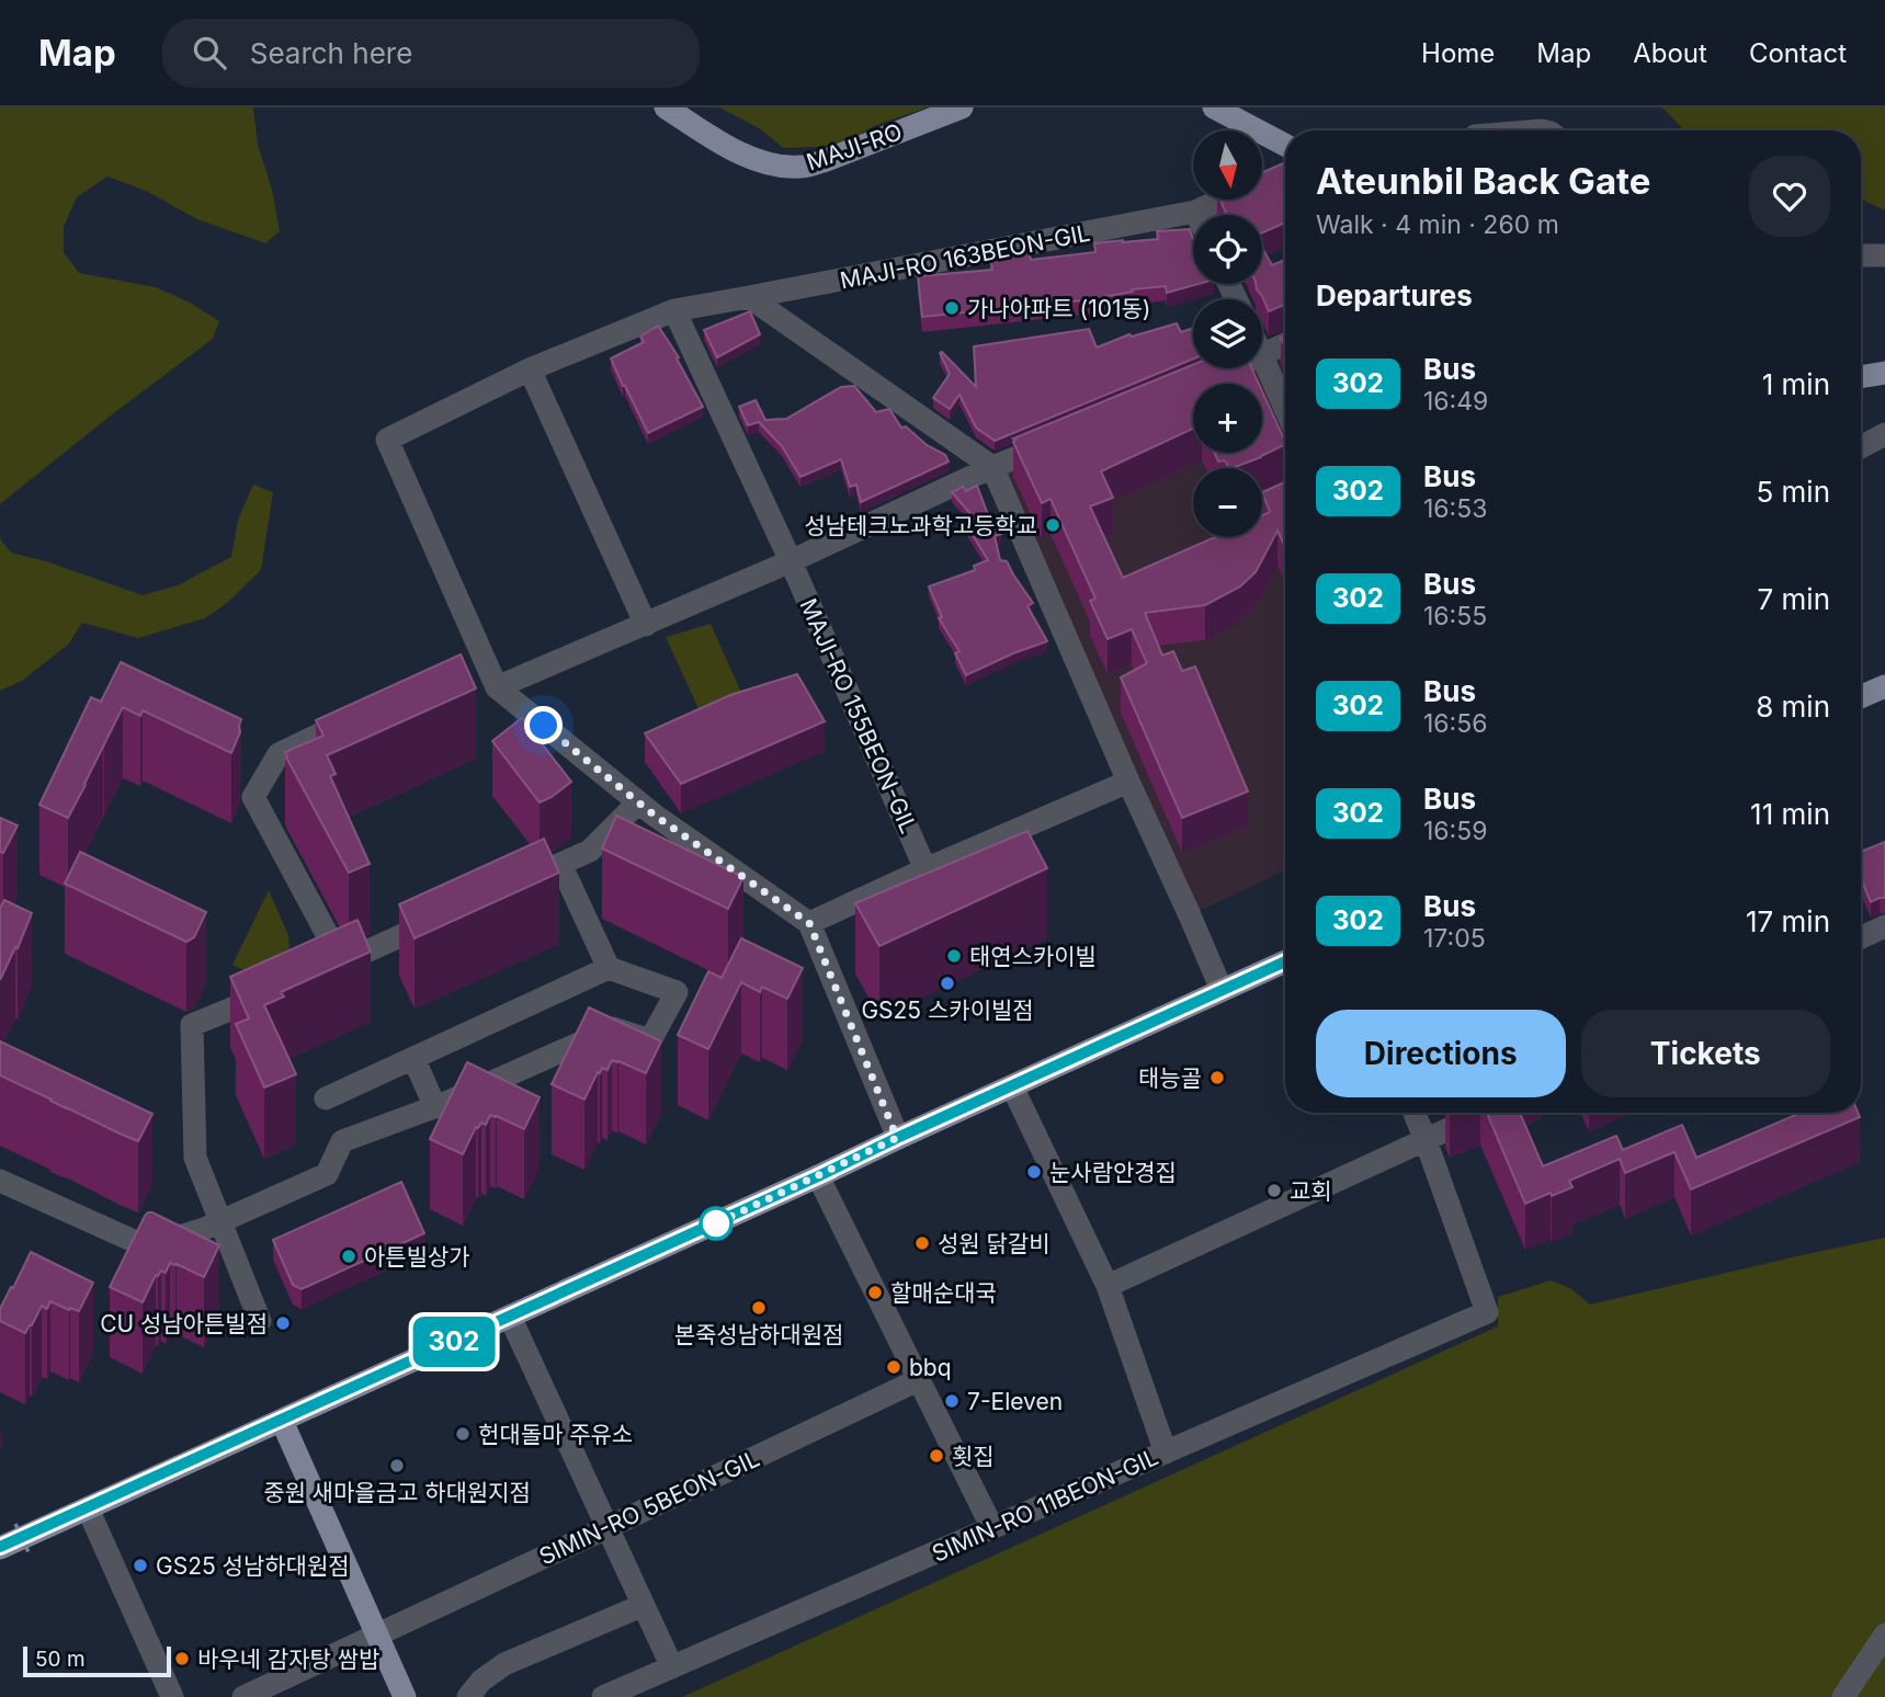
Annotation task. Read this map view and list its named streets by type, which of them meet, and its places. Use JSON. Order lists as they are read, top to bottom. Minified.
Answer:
{"streets":{"main road":["MAJI-RO"],"street":["MAJI-RO 163BEON-GIL","MAJI-RO 155BEON-GIL","SIMIN-RO 11BEON-GIL","SIMIN-RO 5BEON-GIL"]},"places":["가나아파트 (101동)","성남테크노과학고등학교","태연스카이빌","GS25 스카이빌점","태능골","눈사람안경집","교회","성원 닭갈비","아튼빌상가","할매순대국","본죽성남하대원점","CU 성남아튼빌점","bbq","7-Eleven","헌대돌마 주유소","횟집","중원 새마을금고 하대원지점","GS25 성남하대원점","바우네 감자탕 쌈밥"],"lines":["bus line 302"],"scale_bar":"50 m","north":"bottom","page":{"header":"Map","search":"Search here","nav":["Home","Map","About","Contact"],"on_map":"302","map_buttons":["+","−"],"heading":[["Ateunbil Back Gate","Walk · 4 min · 260 m"],"Departures"],"list":[{"mark":"302","name":"Bus","note":"16:49","value":"1 min"},{"mark":"302","name":"Bus","note":"16:53","value":"5 min"},{"mark":"302","name":"Bus","note":"16:55","value":"7 min"},{"mark":"302","name":"Bus","note":"16:56","value":"8 min"},{"mark":"302","name":"Bus","note":"16:59","value":"11 min"},{"mark":"302","name":"Bus","note":"17:05","value":"17 min"}],"buttons":["Directions","Tickets"],"scale":"50 m"}}
